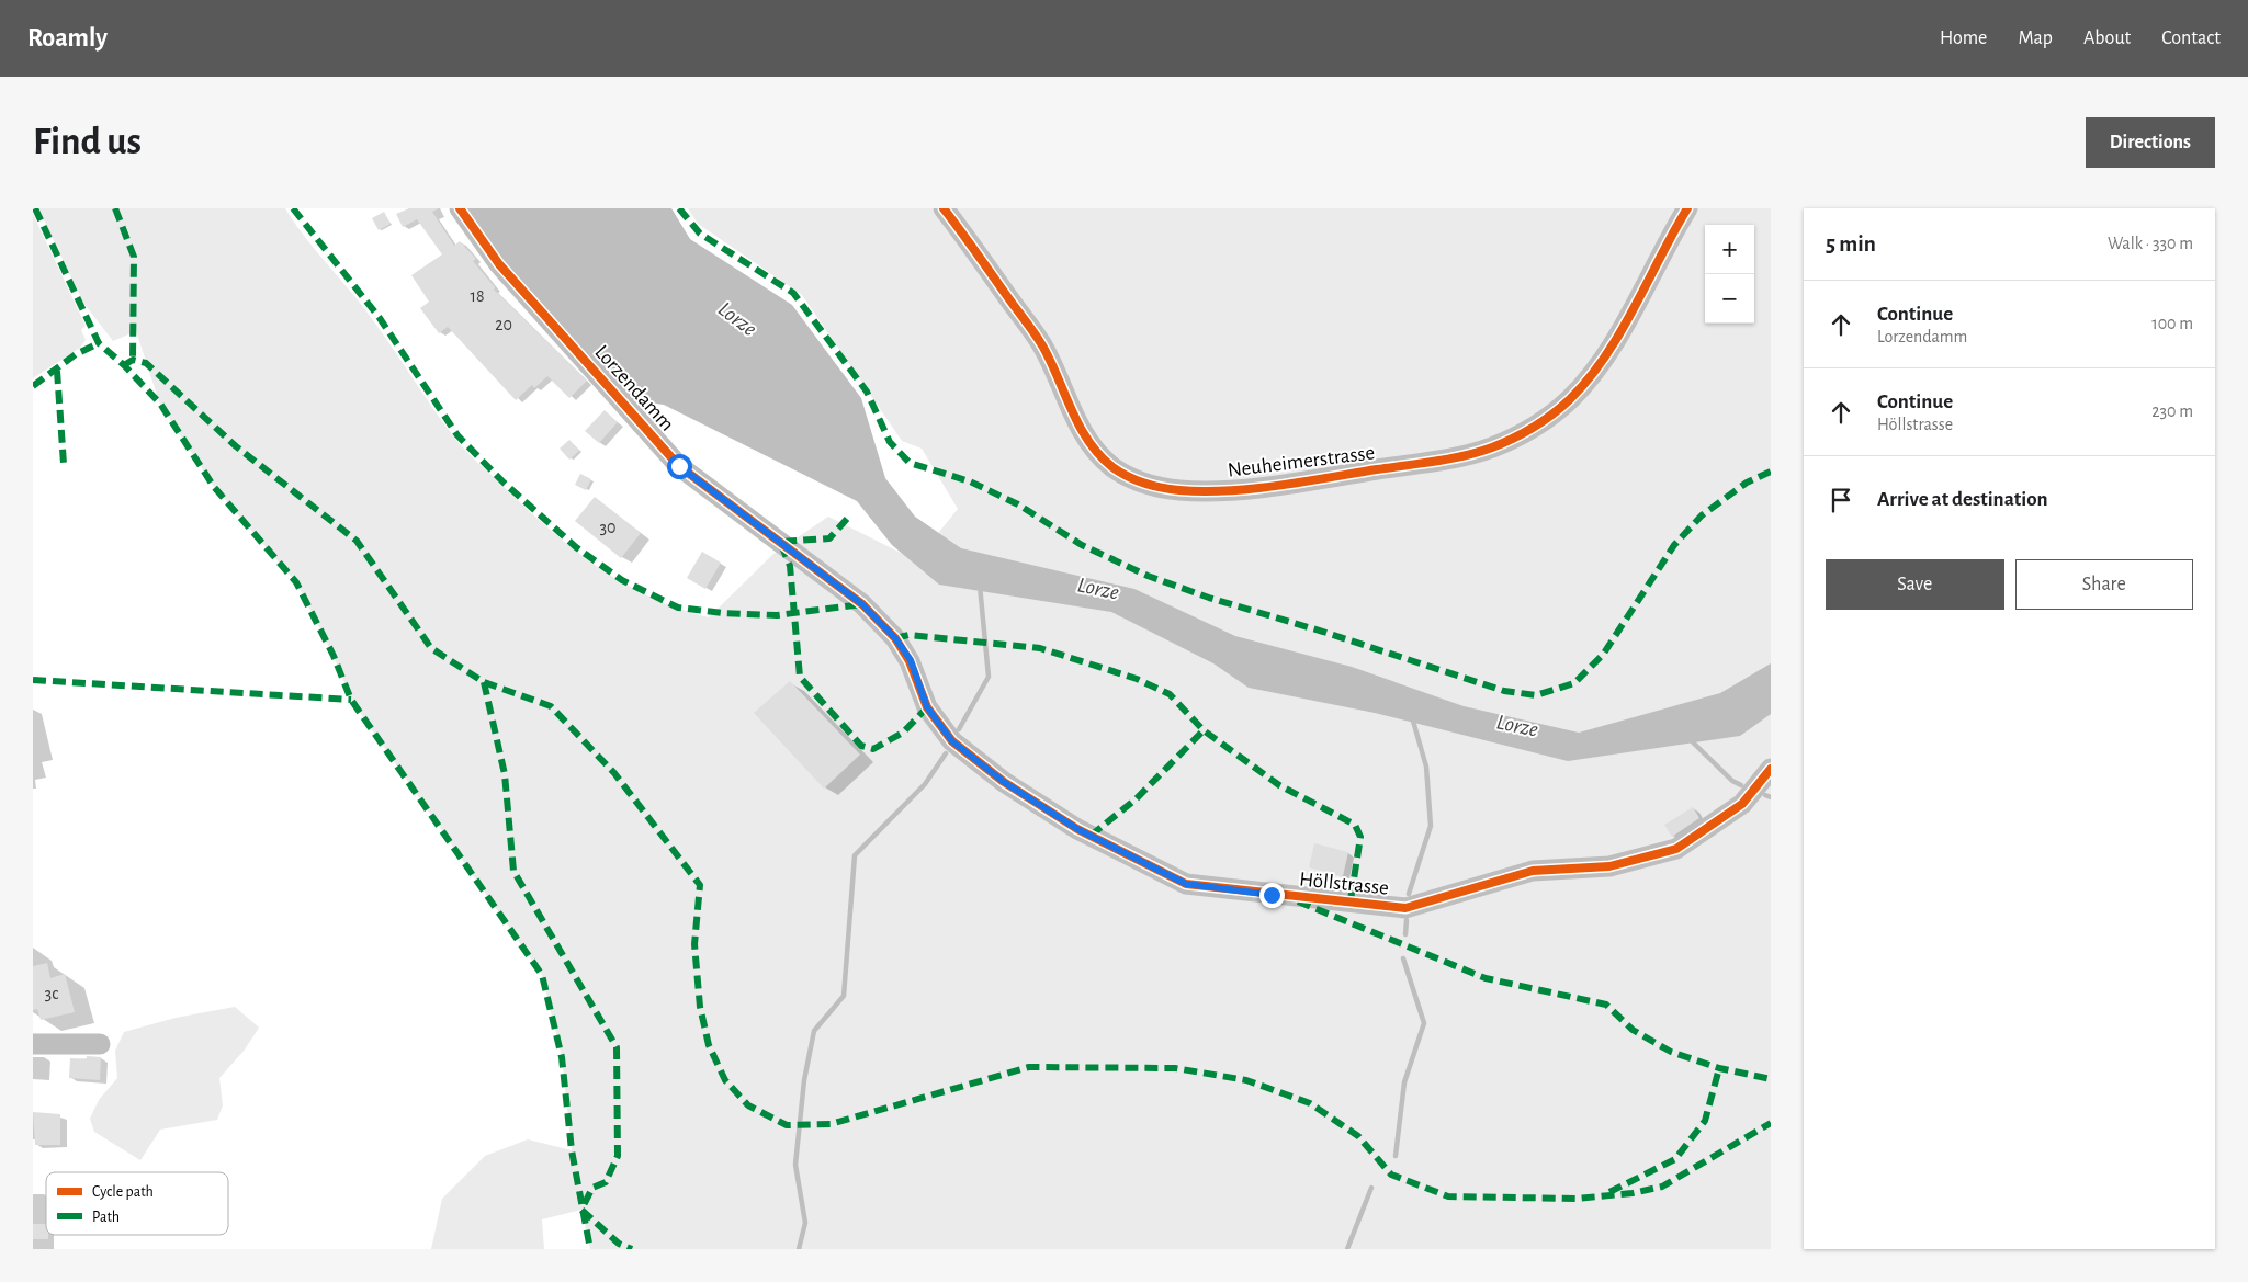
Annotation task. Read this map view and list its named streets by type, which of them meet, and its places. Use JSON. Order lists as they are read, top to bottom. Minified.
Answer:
{"streets":{"street":["Lorzendamm","Neuheimerstrasse","Höllstrasse"]},"crossings":[["Lorzendamm","Höllstrasse"]],"water":["Lorze"],"house_numbers":["18","20","30","3c"],"legend":["Cycle path","Path"],"page":{"header":"Roamly","nav":["Home","Map","About","Contact"],"buttons":["Directions",["Save","Share"]],"title":"Find us","heading":["5 min","Walk · 330 m"],"map_buttons":["+","−"],"list":[["Continue","Lorzendamm","100 m"],["Continue","Höllstrasse","230 m"],"Arrive at destination"]}}
